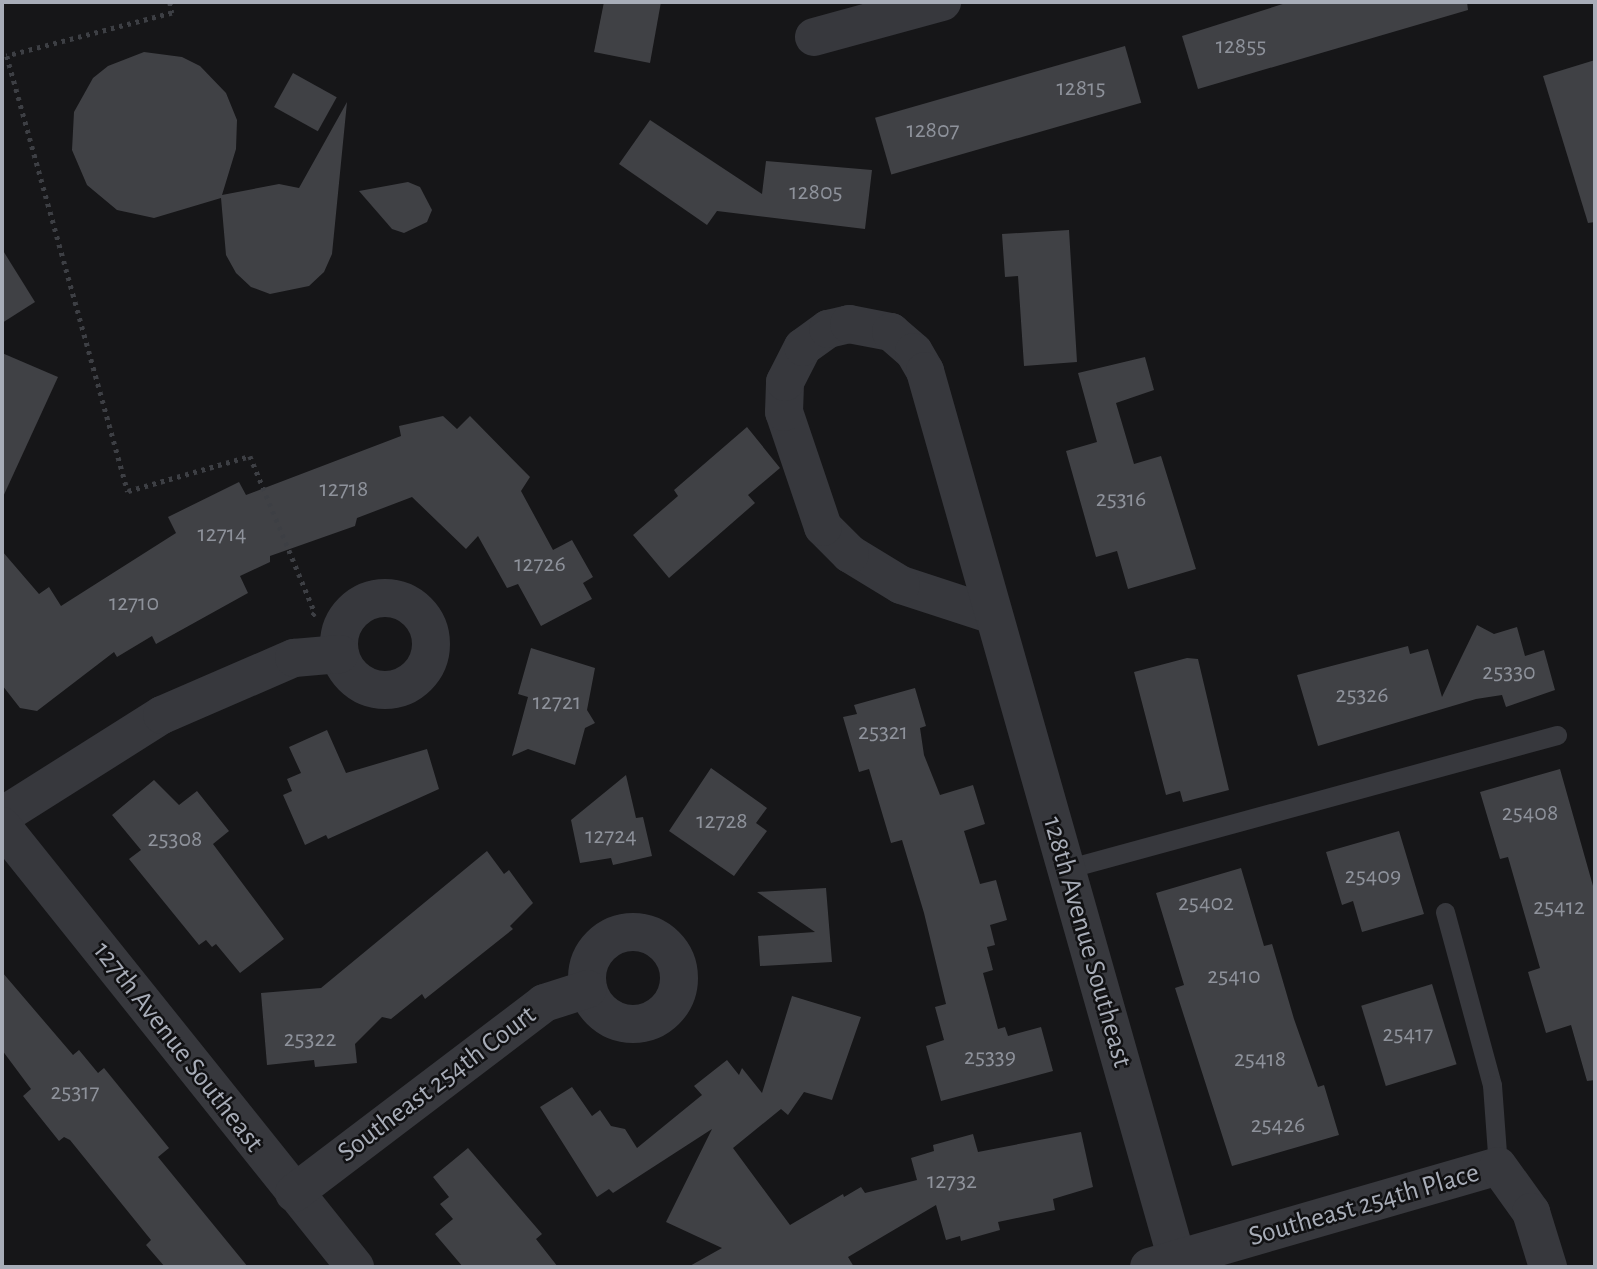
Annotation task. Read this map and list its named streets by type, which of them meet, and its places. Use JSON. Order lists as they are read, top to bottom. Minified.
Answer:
{"streets":{"street":["128th Avenue Southeast","127th Avenue Southeast","Southeast 254th Court","Southeast 254th Place"]},"crossings":[["128th Avenue Southeast","Southeast 254th Place"],["127th Avenue Southeast","Southeast 254th Court"]],"house_numbers":["12855","12815","12807","12805","12718","25316","12714","12726","12710","25330","25326","12721","25321","25408","12728","12724","25308","25409","25402","25412","25410","25417","25322","25339","25418","25317","25426","12732"]}
